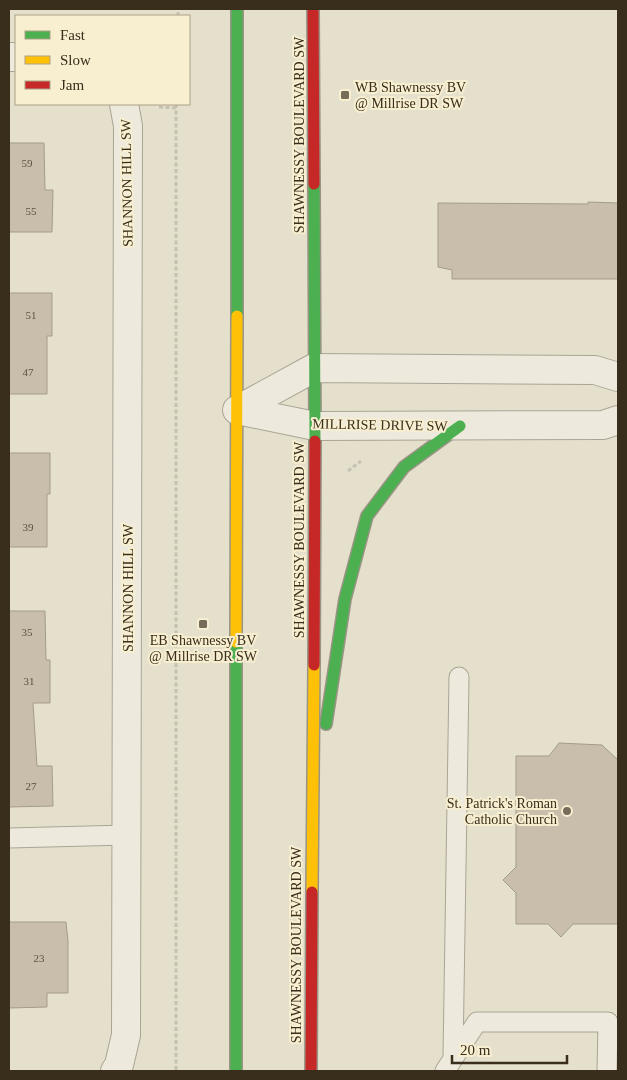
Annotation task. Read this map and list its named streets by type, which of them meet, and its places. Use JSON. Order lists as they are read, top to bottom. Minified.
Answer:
{"streets":{"main road":["SHAWNESSY BOULEVARD SW"],"street":["SHANNON HILL SW","MILLRISE DRIVE SW"]},"crossings":[["SHAWNESSY BOULEVARD SW","MILLRISE DRIVE SW"]],"places":{"transit":["WB Shawnessy BV @ Millrise DR SW","EB Shawnessy BV @ Millrise DR SW"],"other":["St. Patrick's Roman Catholic Church"]},"house_numbers":["59","55","51","47","39","35","31","27","23"],"legend":["Fast","Slow","Jam"],"scale_bar":"20 m"}
